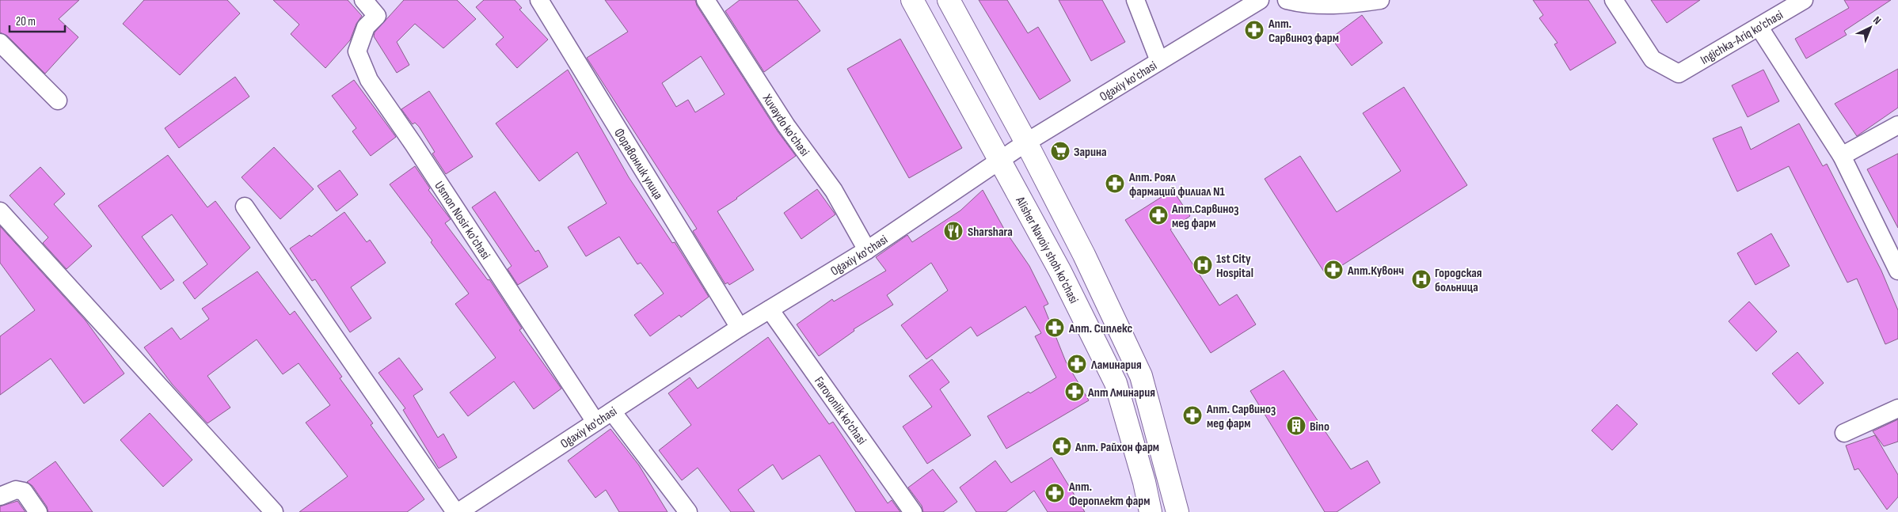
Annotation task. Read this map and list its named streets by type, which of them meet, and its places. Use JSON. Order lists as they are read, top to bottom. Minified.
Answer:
{"streets":{"main road":["Alisher Navoiy shoh ko'chasi"],"street":["Ingichka-Ariq ko'chasi","Ogaxiy ko'chasi","Xuvaydo ko'chasi","Форавонлик улица","Usmon Nosir ko'chasi","Farovonlik ko'chasi"]},"crossings":[["Ogaxiy ko'chasi","Xuvaydo ko'chasi"],["Ogaxiy ko'chasi","Форавонлик улица"],["Ogaxiy ko'chasi","Usmon Nosir ko'chasi"],["Ogaxiy ko'chasi","Alisher Navoiy shoh ko'chasi"],["Ogaxiy ko'chasi","Farovonlik ko'chasi"]],"places":{"pharmacy":["Апт. Сарвиноз фарм","Апт. Роял фармаций филиал N1","Апт.Сарвиноз мед фарм","Апт.Кувонч","Апт. Сиплекс","Ламинария","Апт Лминария","Апт. Сарвиноз мед фарм","Апт. Райхон фарм","Апт. Фероплект фарм"],"supermarket":["Зарина"],"restaurant":["Sharshara"],"hospital":["1st City Hospital","Городская больница"],"building":["Bino"]},"scale_bar":"20 m","north":"top right"}
